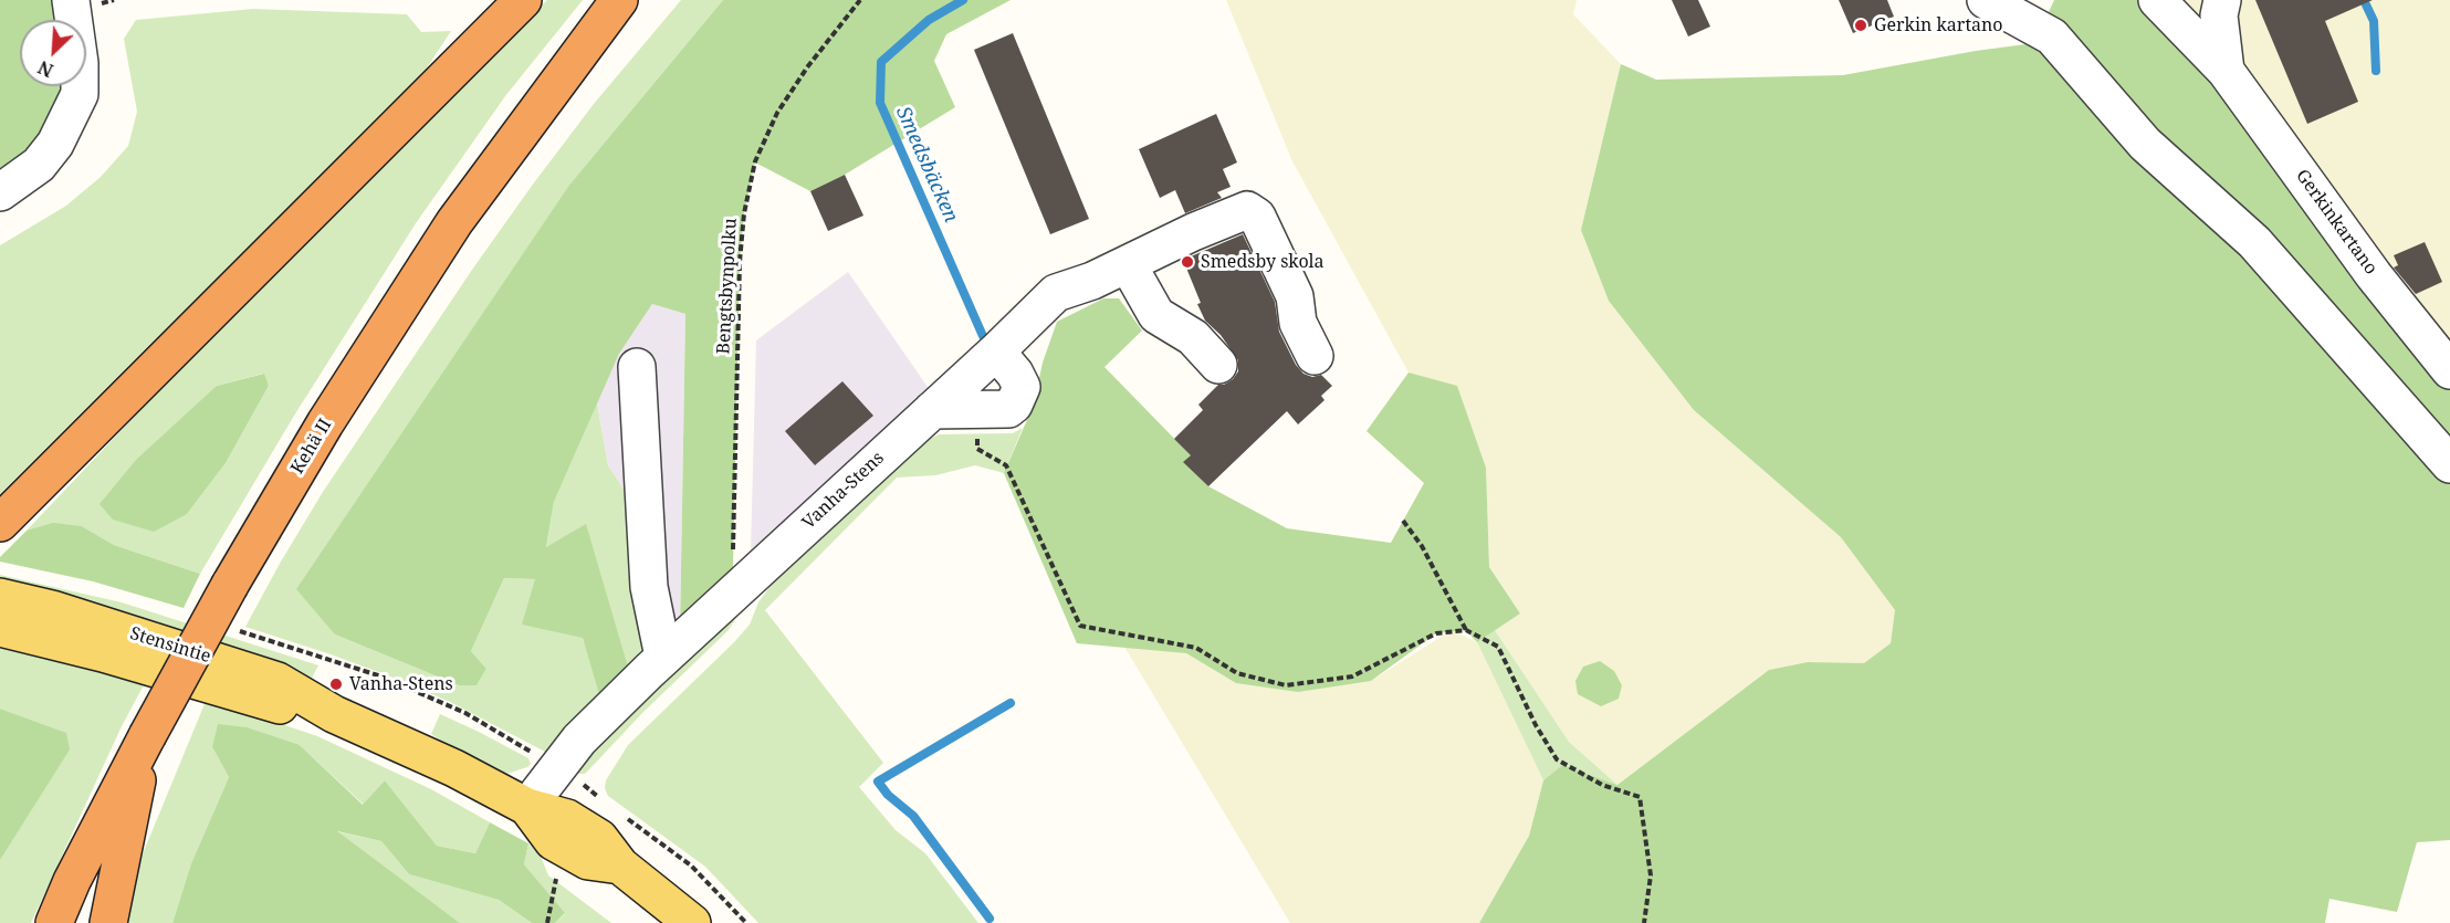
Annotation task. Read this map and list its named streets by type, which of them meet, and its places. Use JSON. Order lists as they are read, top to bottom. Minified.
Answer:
{"streets":{"highway":["Kehä II"],"main road":["Stensintie"],"street":["Gerkinkartano","Vanha-Stens"],"path":["Bengtsbynpolku"]},"crossings":[["Vanha-Stens","Stensintie"]],"water":["Smedsbäcken"],"places":["Gerkin kartano","Smedsby skola","Vanha-Stens"],"north":"bottom left"}
